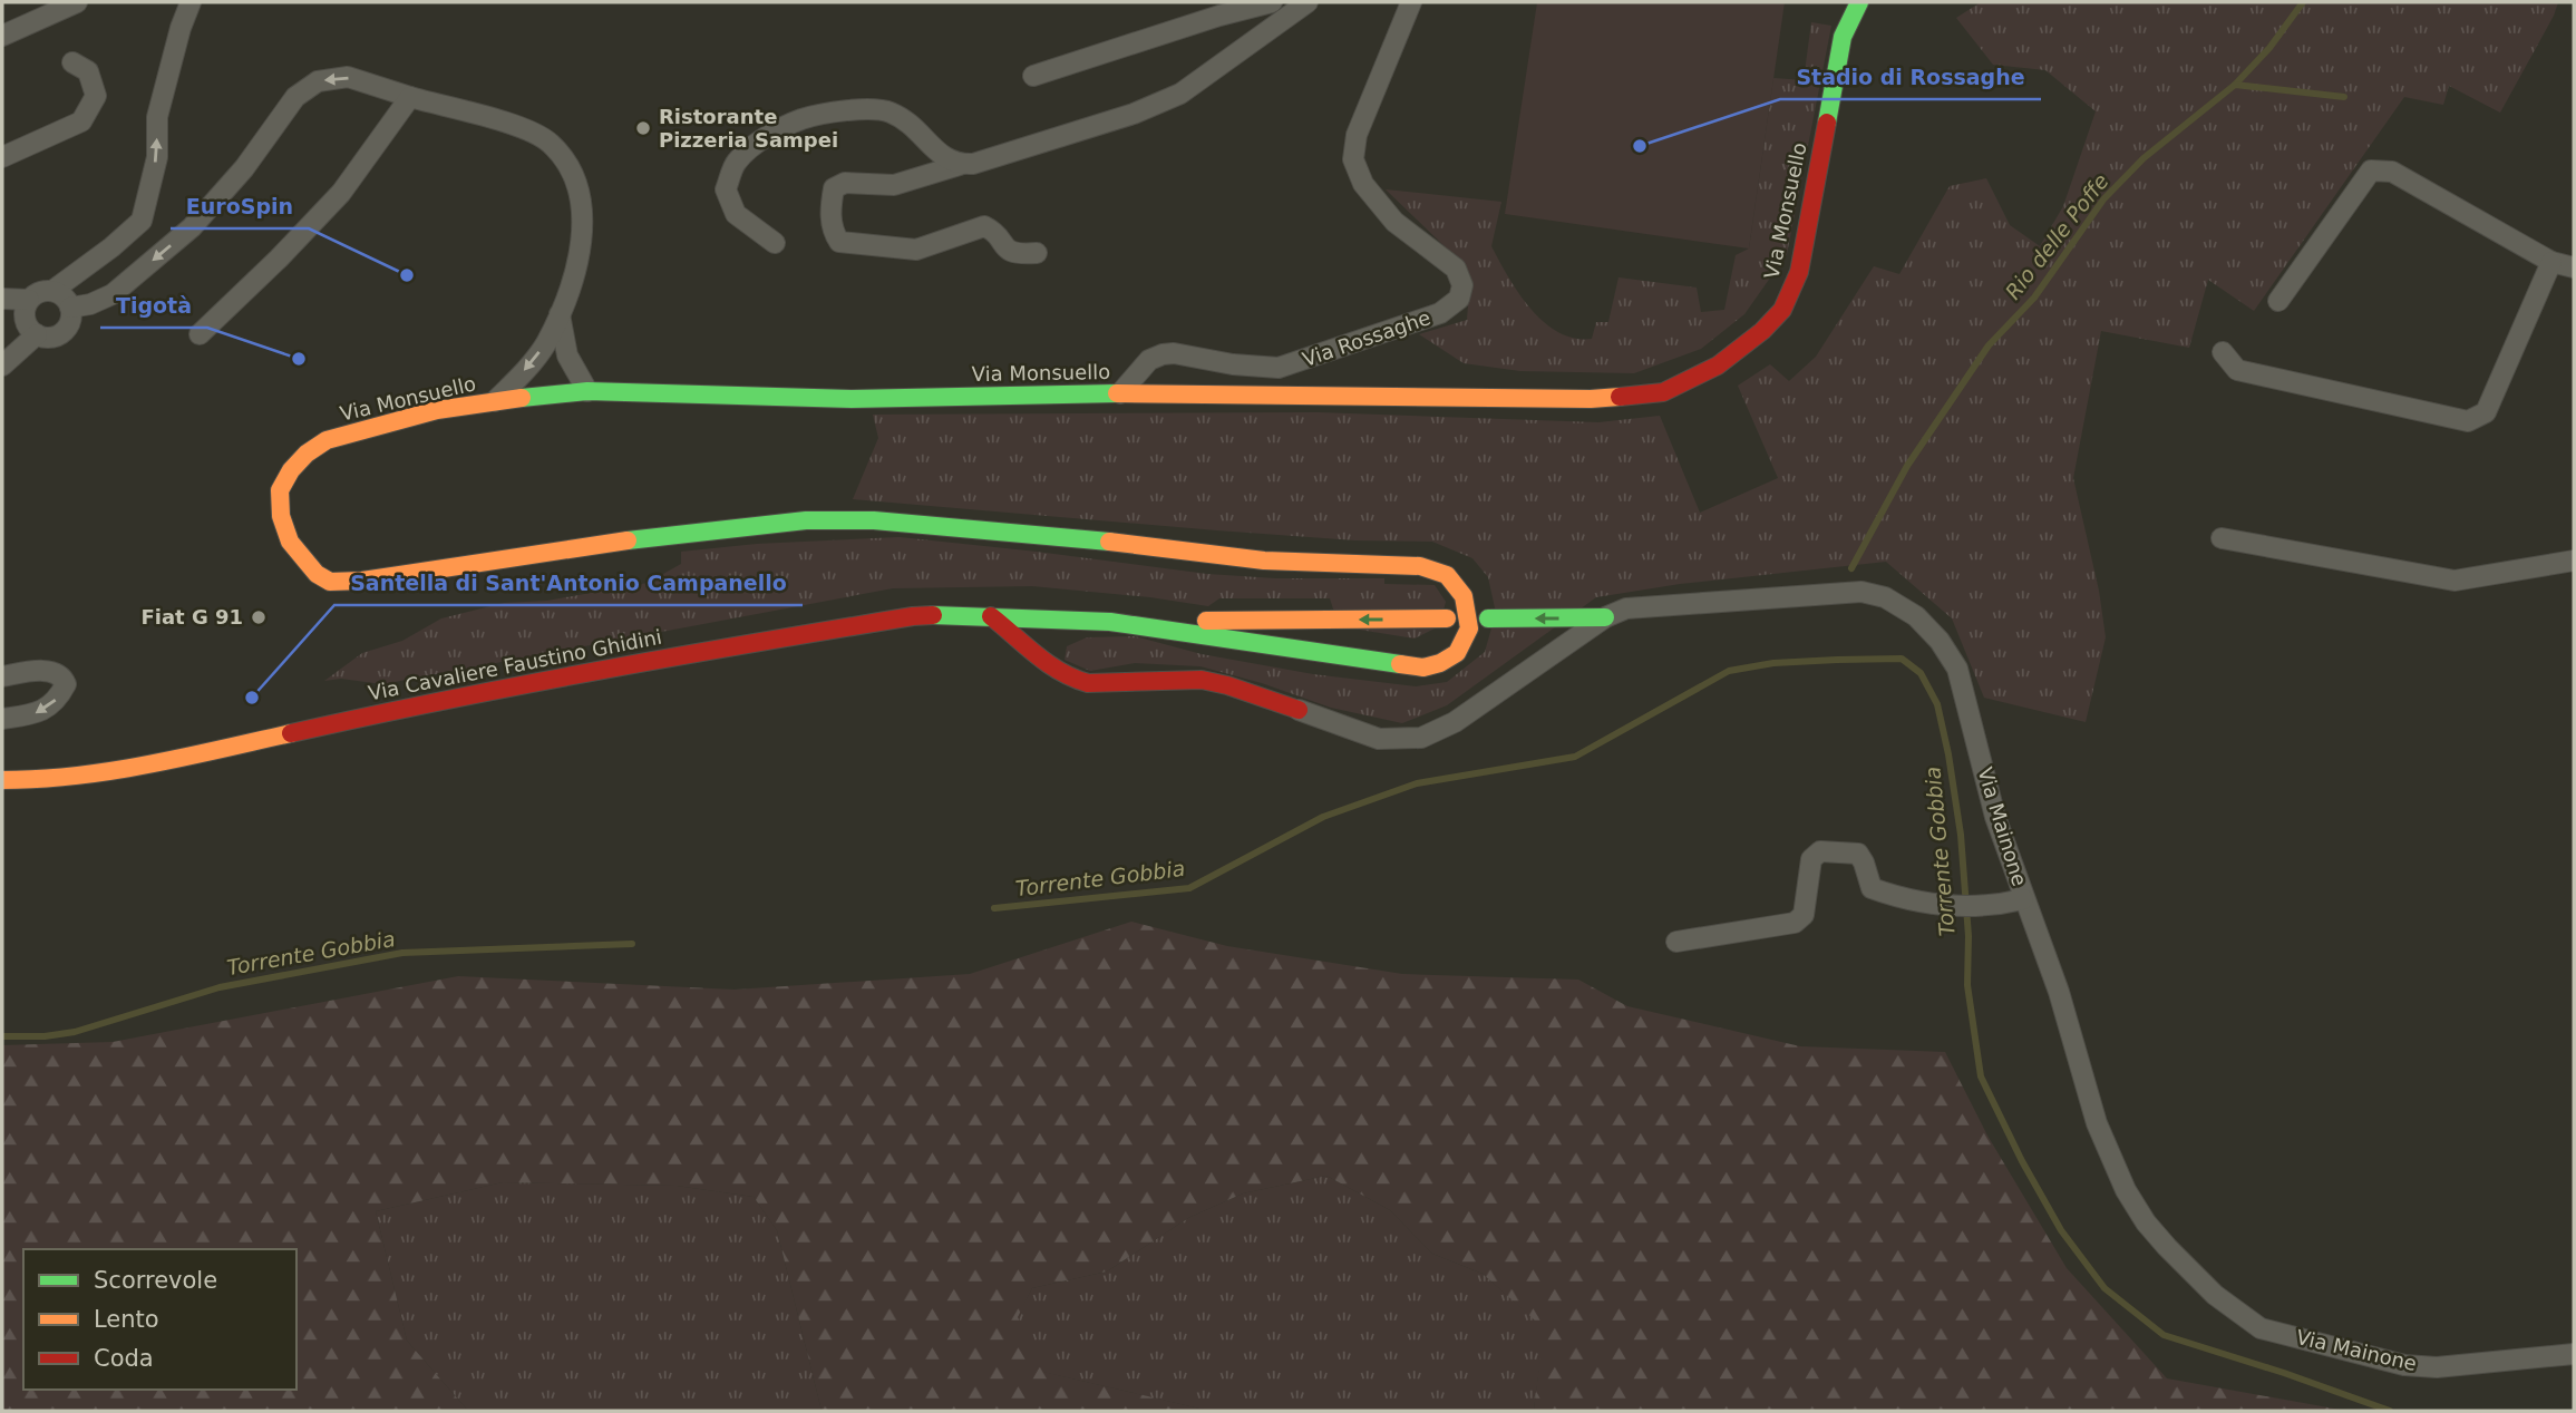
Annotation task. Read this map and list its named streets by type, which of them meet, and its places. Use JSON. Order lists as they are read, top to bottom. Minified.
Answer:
{"streets":{"main road":["Via Monsuello","Via Cavaliere Faustino Ghidini"],"street":["Via Rossaghe","Via Mainone"]},"crossings":[["Via Monsuello","Via Rossaghe"],["Via Monsuello","Via Cavaliere Faustino Ghidini"]],"water":["Rio delle Poffe","Torrente Gobbia"],"places":["Ristorante Pizzeria Sampei","Stadio di Rossaghe","EuroSpin","Tigotà","Fiat G 91","Santella di Sant'Antonio Campanello"],"legend":["Scorrevole","Lento","Coda"]}
